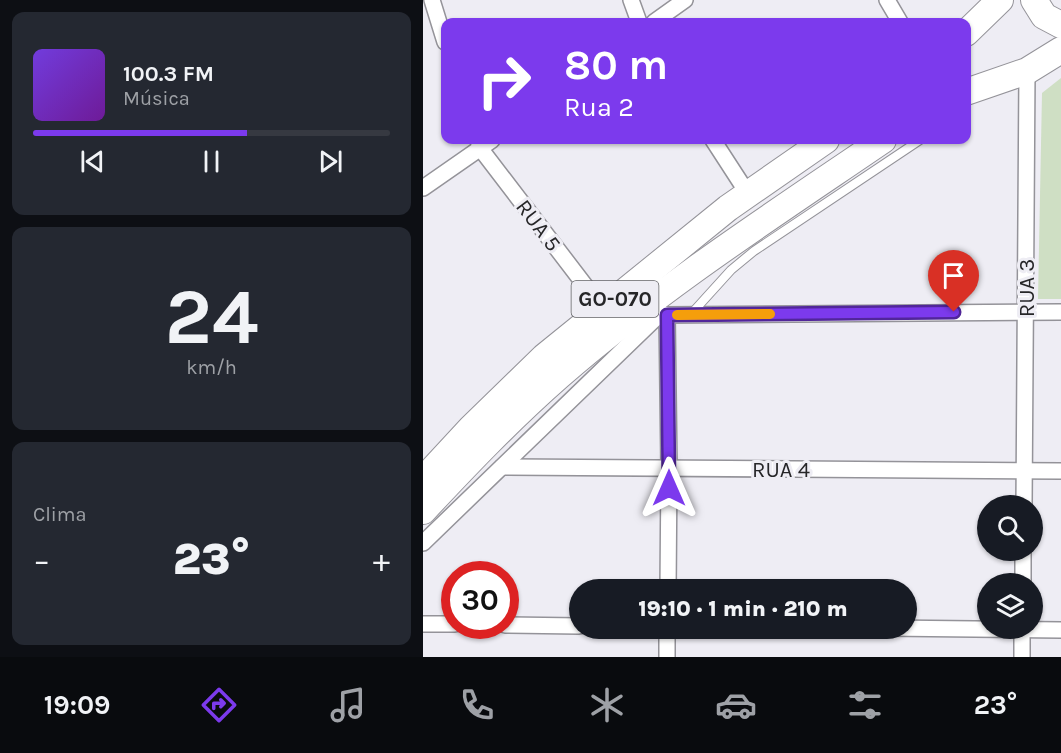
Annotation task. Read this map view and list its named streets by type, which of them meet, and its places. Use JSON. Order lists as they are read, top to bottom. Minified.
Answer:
{"streets":{"highway":["GO-070"],"street":["RUA 5","RUA 3","RUA 4"]},"crossings":[["RUA 5","GO-070"],["RUA 3","RUA 4"]],"page":{"turn":["80 m","Rua 2"],"song":["100.3 FM","Música"],"tile":[["24","km/h"],"Clima"],"heat":["−","23°","+"],"limit":"30","trip":"19:10 · 1 min · 210 m","tabs":["19:09","23°"]}}
